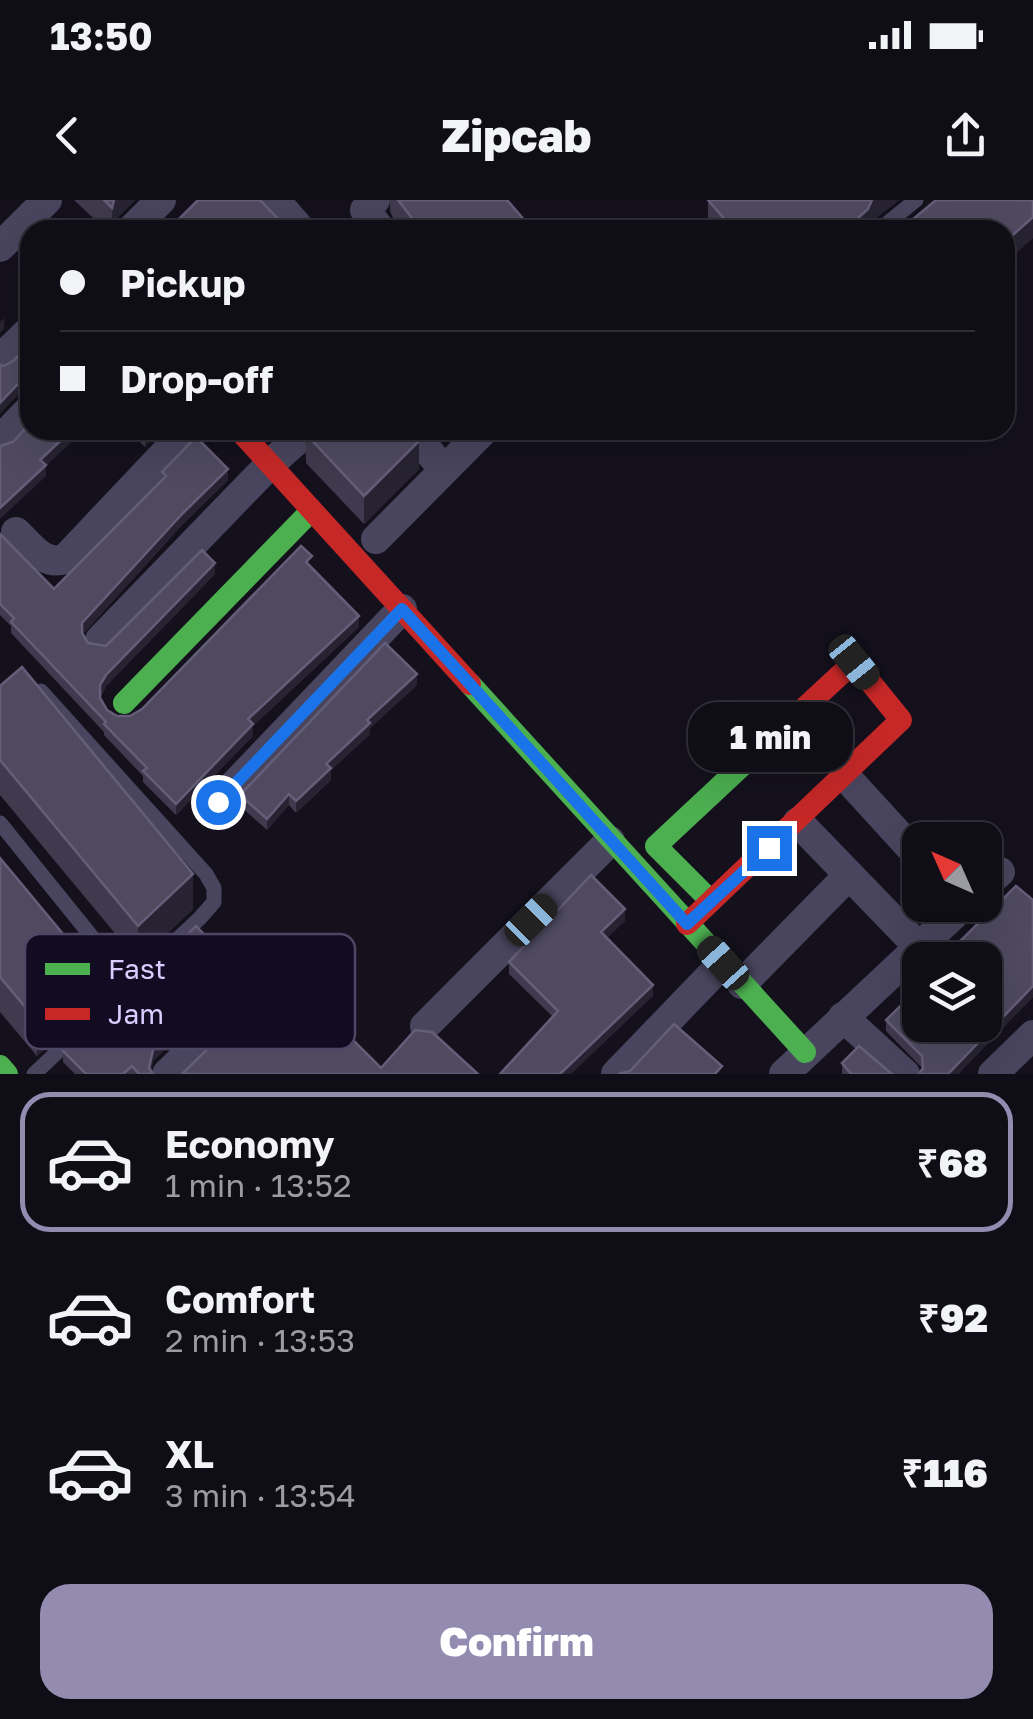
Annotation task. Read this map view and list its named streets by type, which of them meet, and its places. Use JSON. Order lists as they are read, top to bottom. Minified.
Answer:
{"legend":["Fast","Jam"],"north":"top left","page":{"status":"13:50","header":"Zipcab","banner":["Pickup","Drop-off"],"bubble":"1 min","list":[{"name":"Economy","note":"1 min · 13:52","value":"₹68"},{"name":"Comfort","note":"2 min · 13:53","value":"₹92"},{"name":"XL","note":"3 min · 13:54","value":"₹116"}],"buttons":"Confirm"}}
